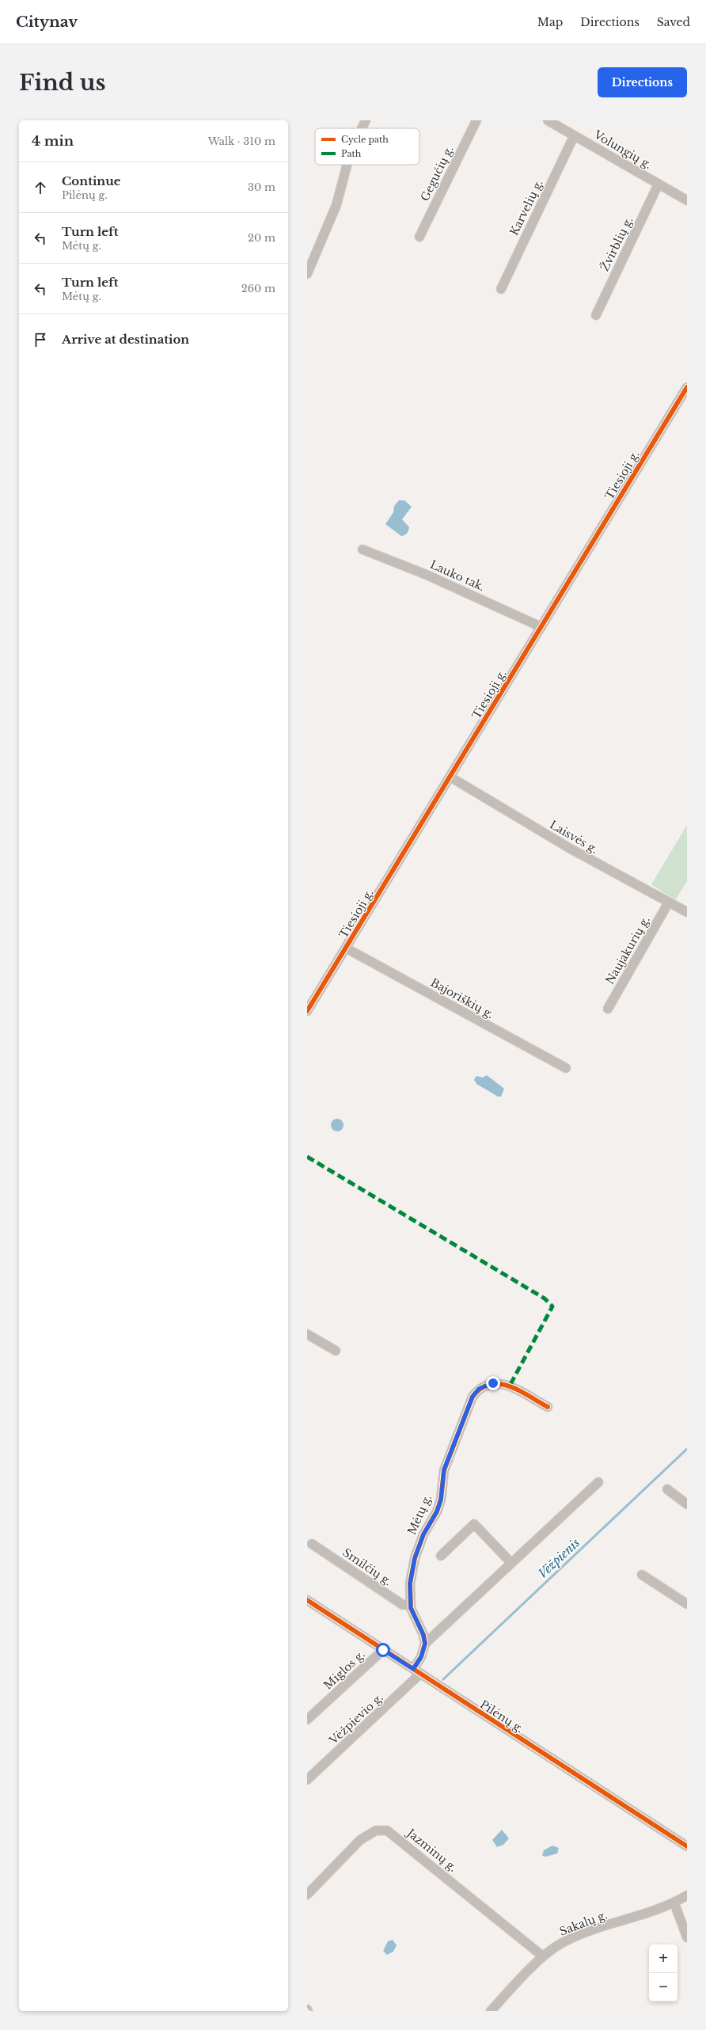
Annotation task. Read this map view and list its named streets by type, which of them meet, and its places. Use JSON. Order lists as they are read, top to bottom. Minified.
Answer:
{"streets":{"street":["Volungių g.","Gegučių g.","Karvelių g.","Žvirblių g.","Tiesioji g.","Lauko tak.","Laisvės g.","Naujakurių g.","Bajoriškių g.","Mėtų g.","Smilčių g.","Miglos g.","Pilėnų g.","Vėžpievio g.","Jazminų g.","Sakalų g."]},"crossings":[["Volungių g.","Karvelių g."],["Volungių g.","Žvirblių g."],["Tiesioji g.","Lauko tak."],["Tiesioji g.","Laisvės g."],["Tiesioji g.","Bajoriškių g."],["Laisvės g.","Naujakurių g."],["Mėtų g.","Smilčių g."],["Miglos g.","Pilėnų g."],["Pilėnų g.","Vėžpievio g."],["Jazminų g.","Sakalų g."]],"water":["Vėžpienis"],"legend":["Cycle path","Path"],"page":{"header":"Citynav","nav":["Map","Directions","Saved"],"buttons":"Directions","title":"Find us","heading":["4 min","Walk · 310 m"],"list":[["Continue","Pilėnų g.","30 m"],["Turn left","Mėtų g.","20 m"],["Turn left","Mėtų g.","260 m"],"Arrive at destination"],"map_buttons":["+","−"]}}
